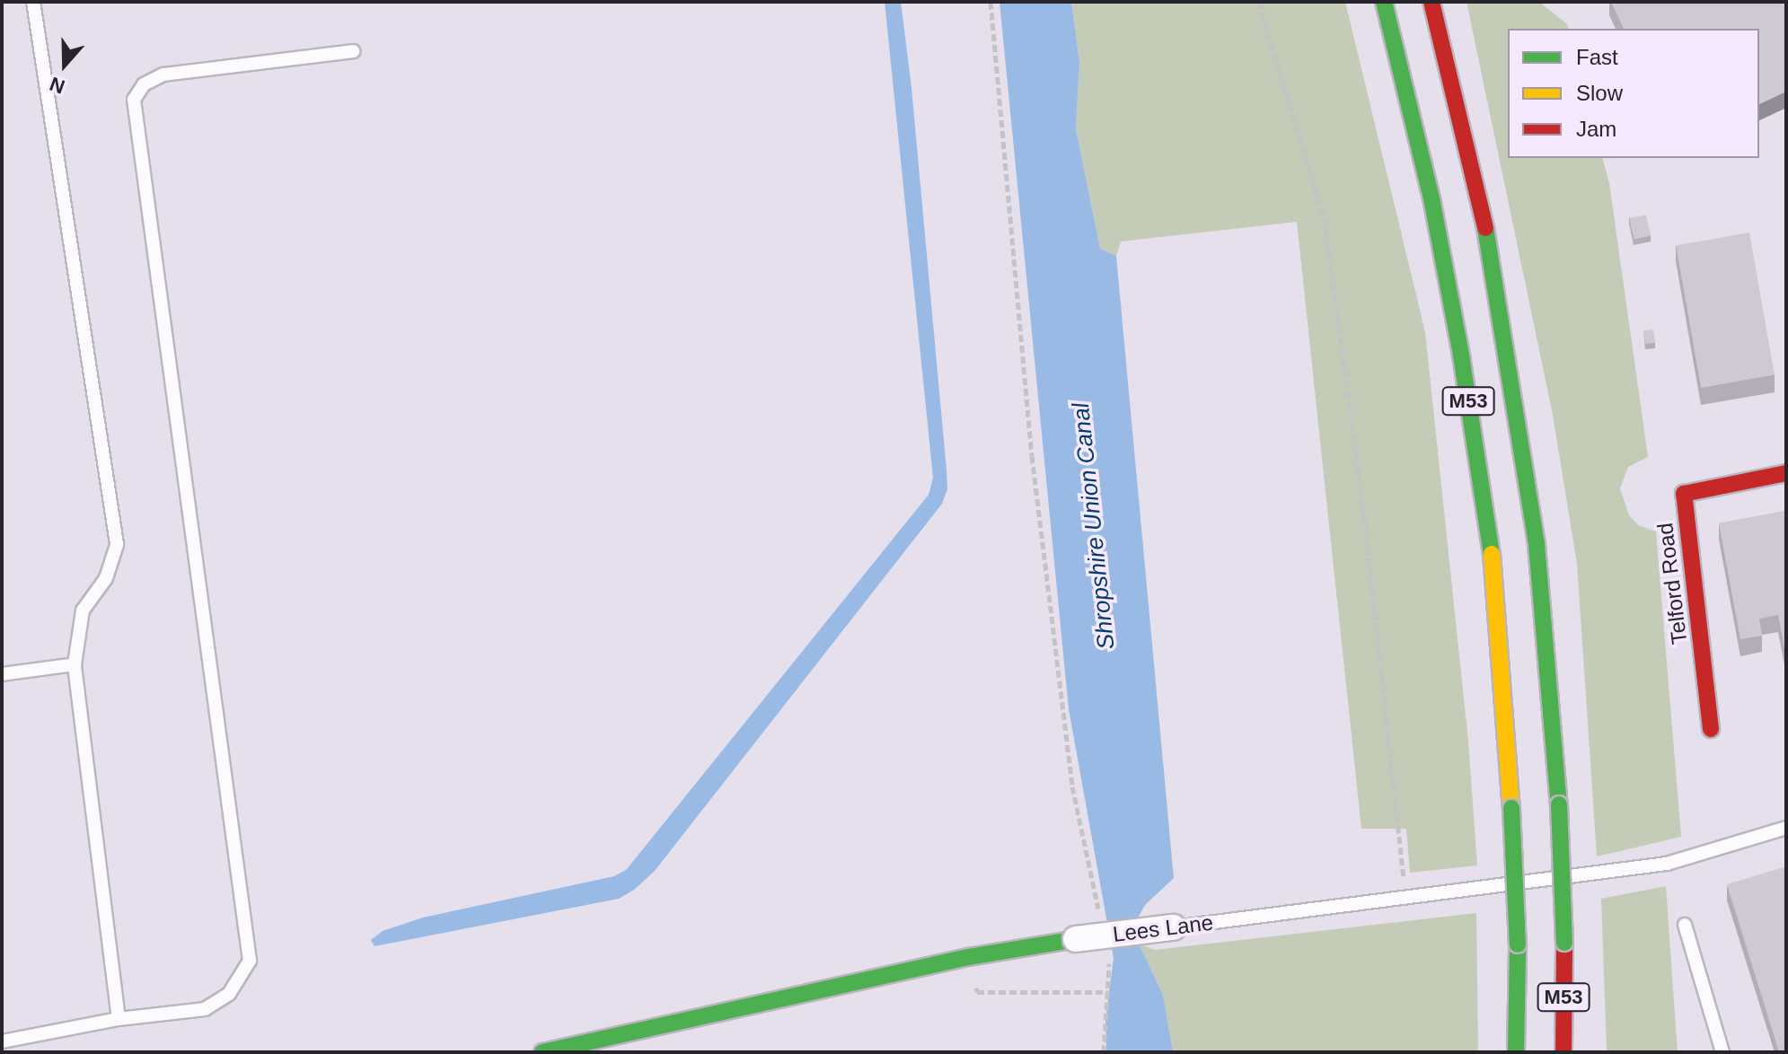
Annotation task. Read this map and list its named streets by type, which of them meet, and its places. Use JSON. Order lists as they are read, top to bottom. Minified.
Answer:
{"streets":{"main road":["M53","Telford Road","Lees Lane"]},"water":["Shropshire Union Canal"],"legend":["Fast","Slow","Jam"],"north":"bottom"}
